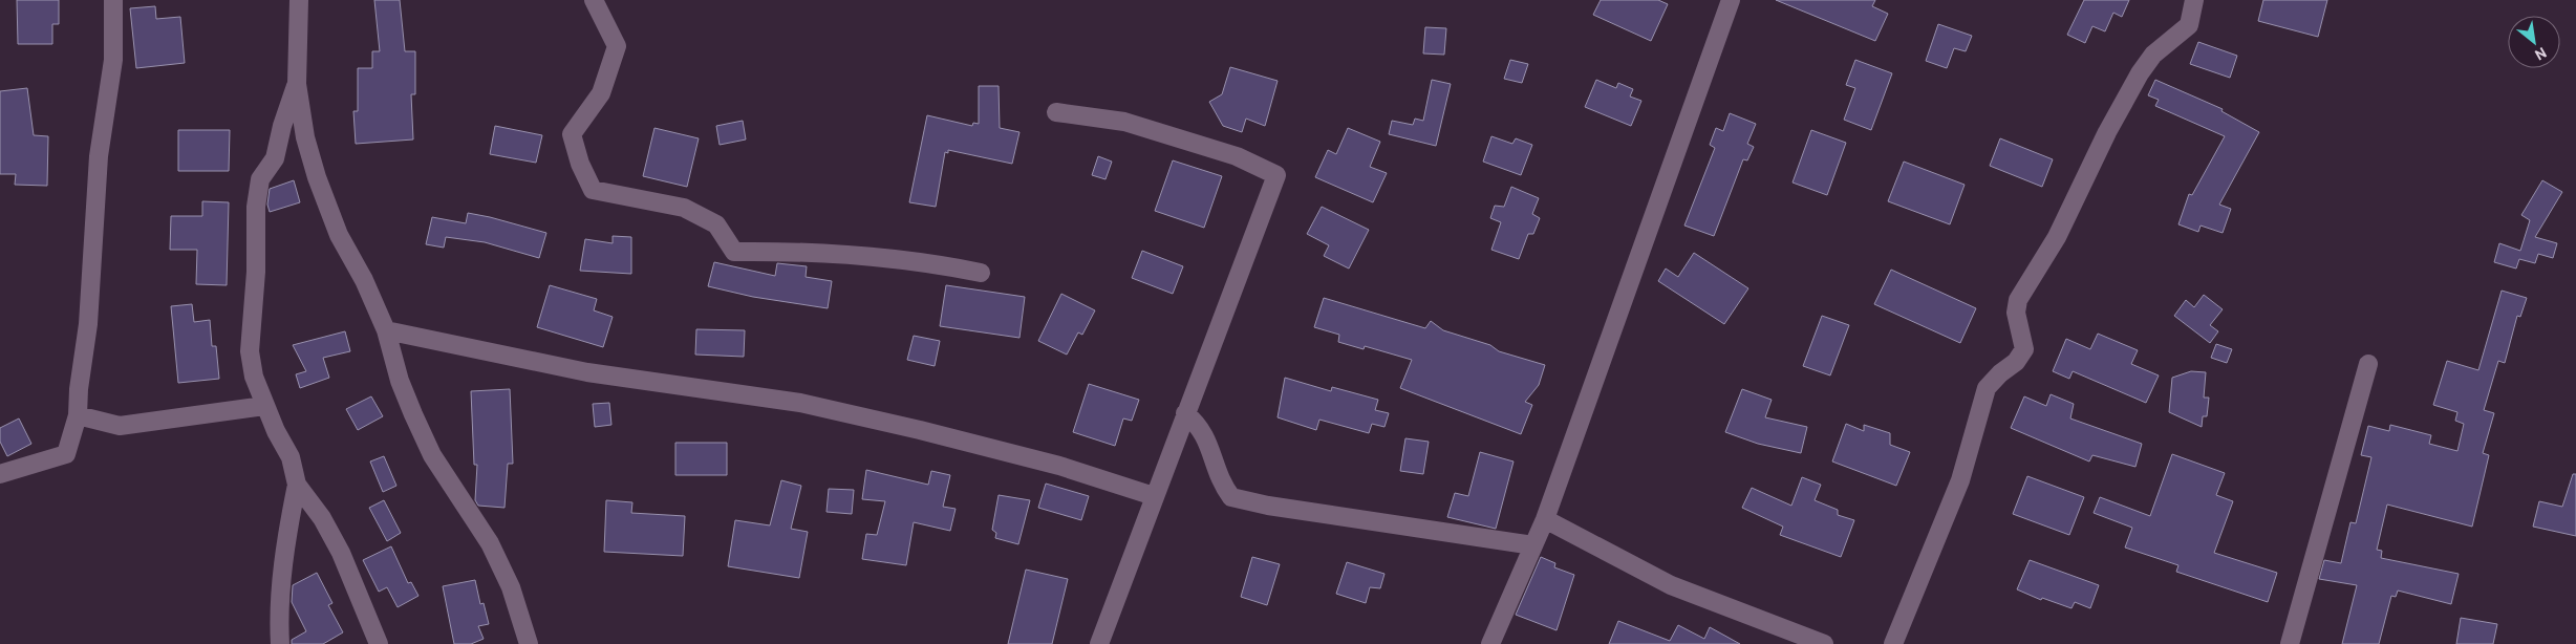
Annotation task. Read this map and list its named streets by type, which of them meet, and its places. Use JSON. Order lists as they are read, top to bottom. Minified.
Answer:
{"north":"bottom right"}
